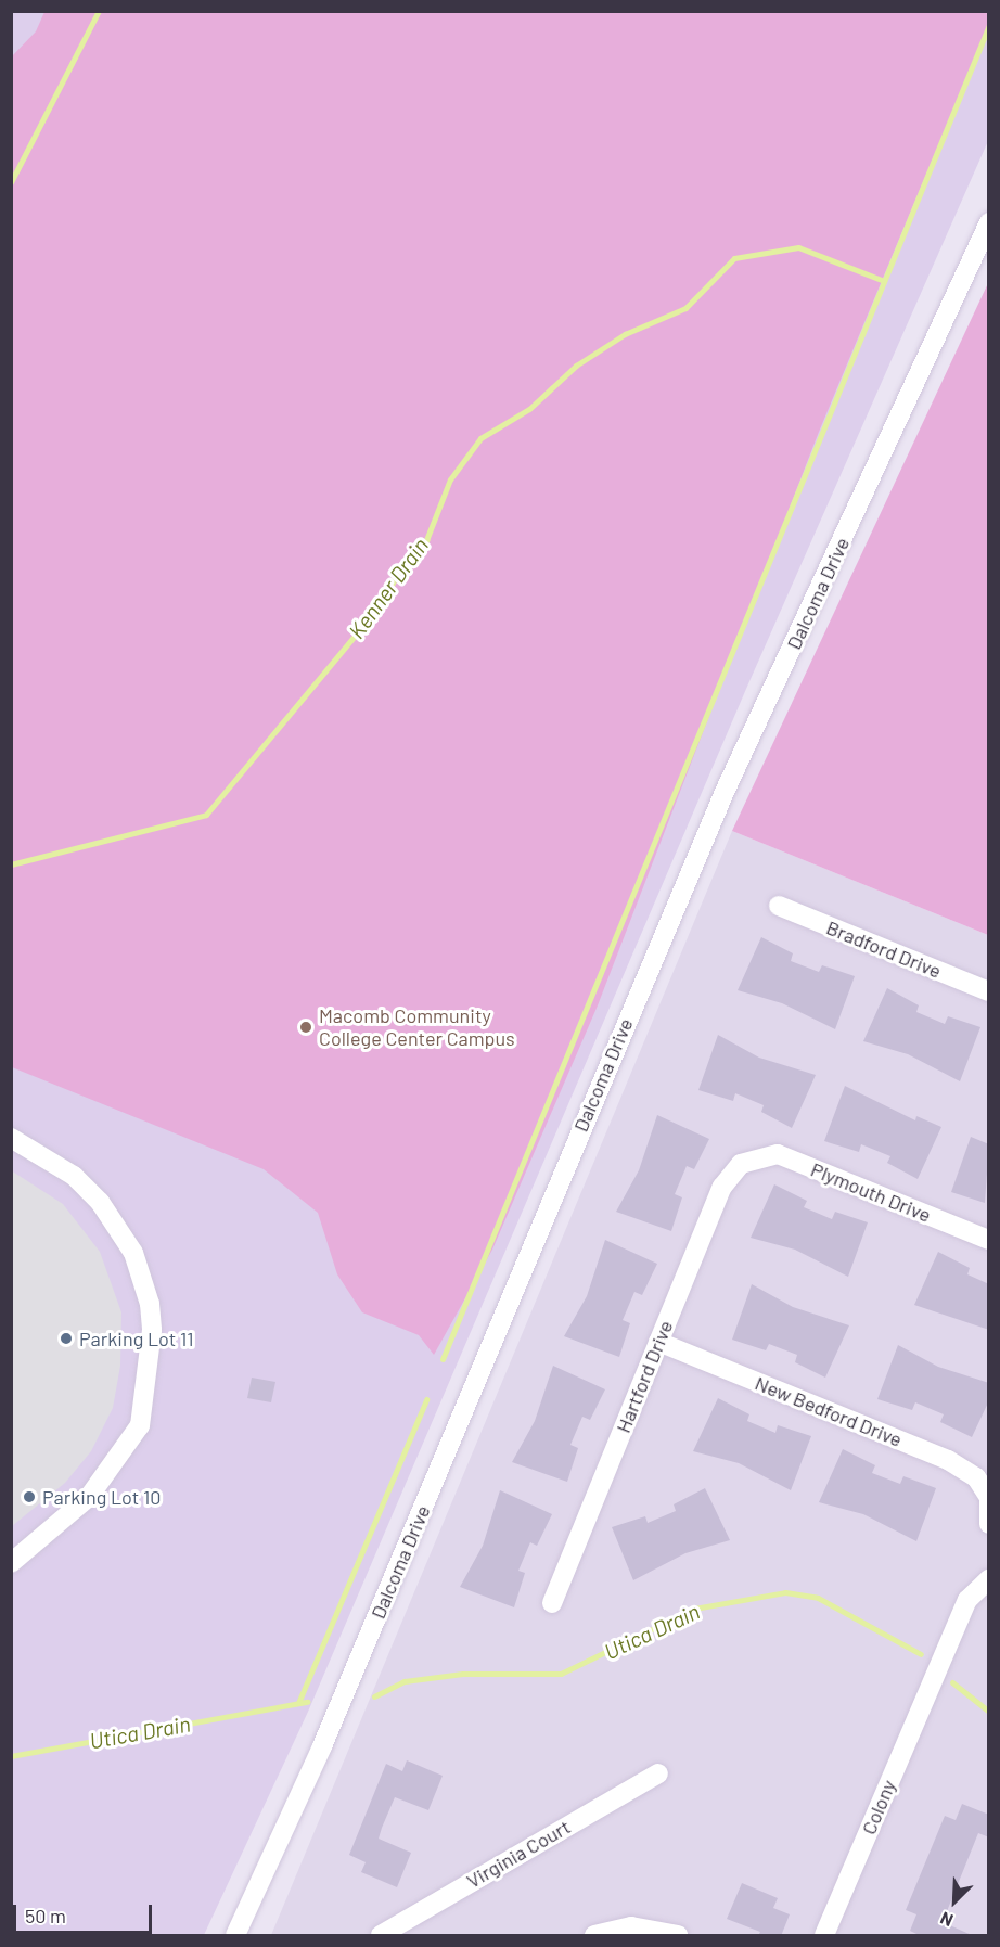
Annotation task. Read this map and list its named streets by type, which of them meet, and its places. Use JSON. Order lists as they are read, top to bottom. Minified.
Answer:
{"streets":{"street":["Dalcoma Drive","Bradford Drive","Plymouth Drive","Hartford Drive","New Bedford Drive","Colony","Virginia Court"]},"crossings":[["Plymouth Drive","Hartford Drive"],["Hartford Drive","New Bedford Drive"]],"water":["Kenner Drain","Utica Drain"],"places":["Macomb Community College Center Campus","Parking Lot 11","Parking Lot 10"],"scale_bar":"50 m","north":"bottom left"}
